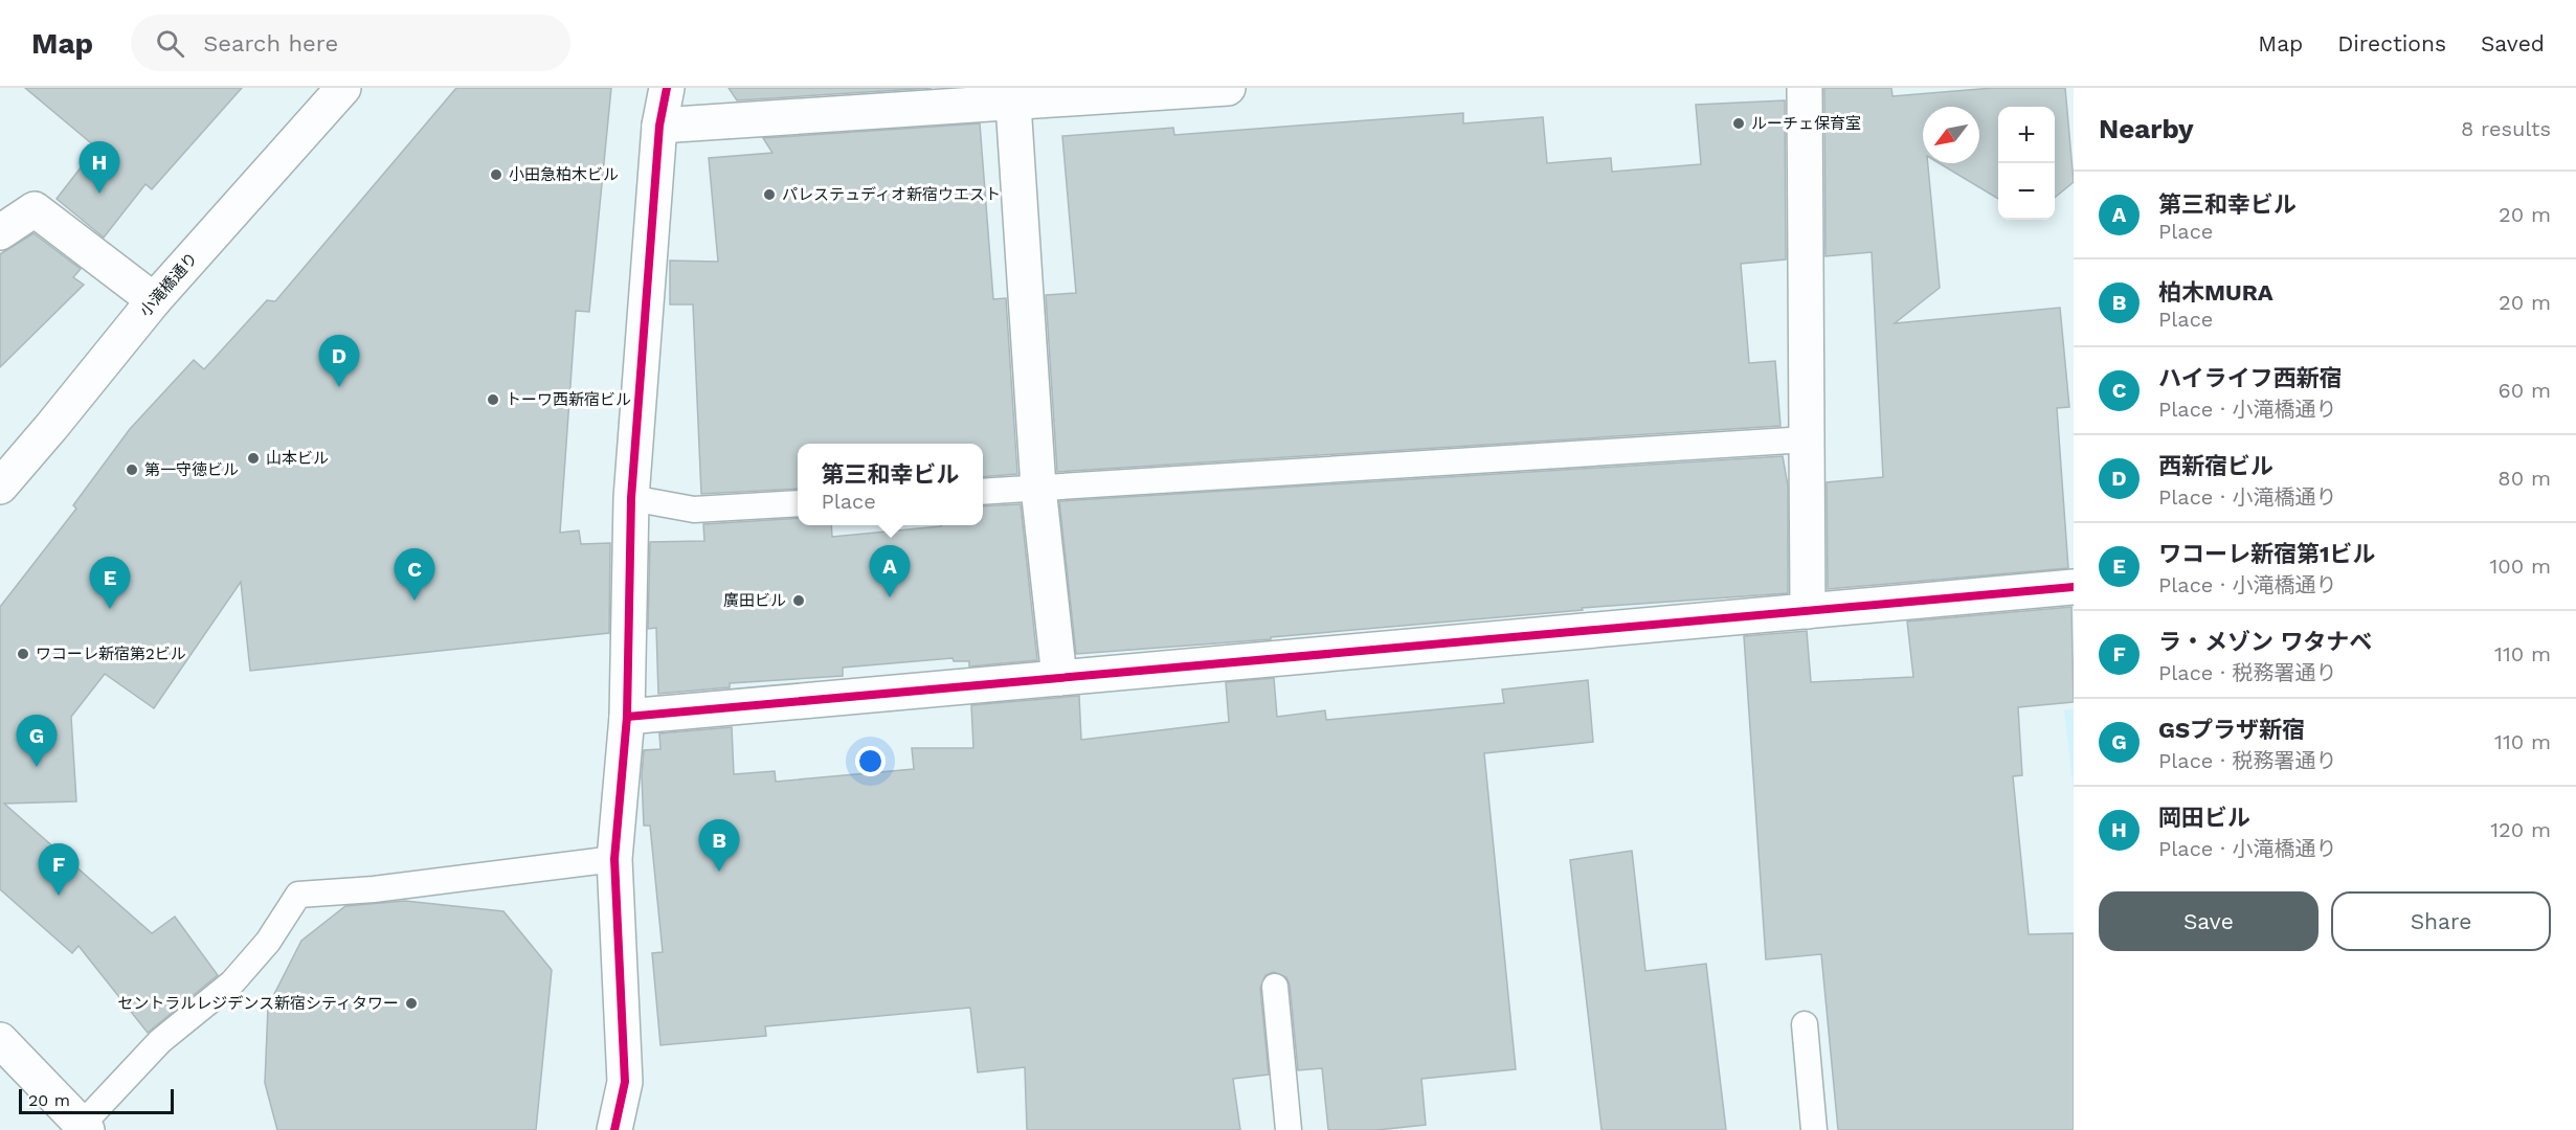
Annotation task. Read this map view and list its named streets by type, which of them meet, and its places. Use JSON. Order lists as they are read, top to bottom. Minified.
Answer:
{"streets":{"street":["小滝橋通り"]},"places":["ルーチェ保育室","小田急柏木ビル","パレステュディオ新宿ウエスト","トーワ西新宿ビル","山本ビル","第一守徳ビル","廣田ビル","ワコーレ新宿第2ビル","セントラルレジデンス新宿シティタワー"],"scale_bar":"20 m","north":"bottom left","page":{"header":"Map","search":"Search here","nav":["Map","Directions","Saved"],"heading":["Nearby","8 results"],"map_buttons":["+","−"],"pins":["H","D","A","C","E","G","B","F"],"list":[{"mark":"A","name":"第三和幸ビル","note":"Place","value":"20 m"},{"mark":"B","name":"柏木MURA","note":"Place","value":"20 m"},{"mark":"C","name":"ハイライフ西新宿","note":"Place · 小滝橋通り","value":"60 m"},{"mark":"D","name":"西新宿ビル","note":"Place · 小滝橋通り","value":"80 m"},{"mark":"E","name":"ワコーレ新宿第1ビル","note":"Place · 小滝橋通り","value":"100 m"},{"mark":"F","name":"ラ・メゾン ワタナベ","note":"Place · 税務署通り","value":"110 m"},{"mark":"G","name":"GSプラザ新宿","note":"Place · 税務署通り","value":"110 m"},{"mark":"H","name":"岡田ビル","note":"Place · 小滝橋通り","value":"120 m"}],"popup":["第三和幸ビル","Place"],"buttons":["Save","Share"],"scale":"20 m"}}
